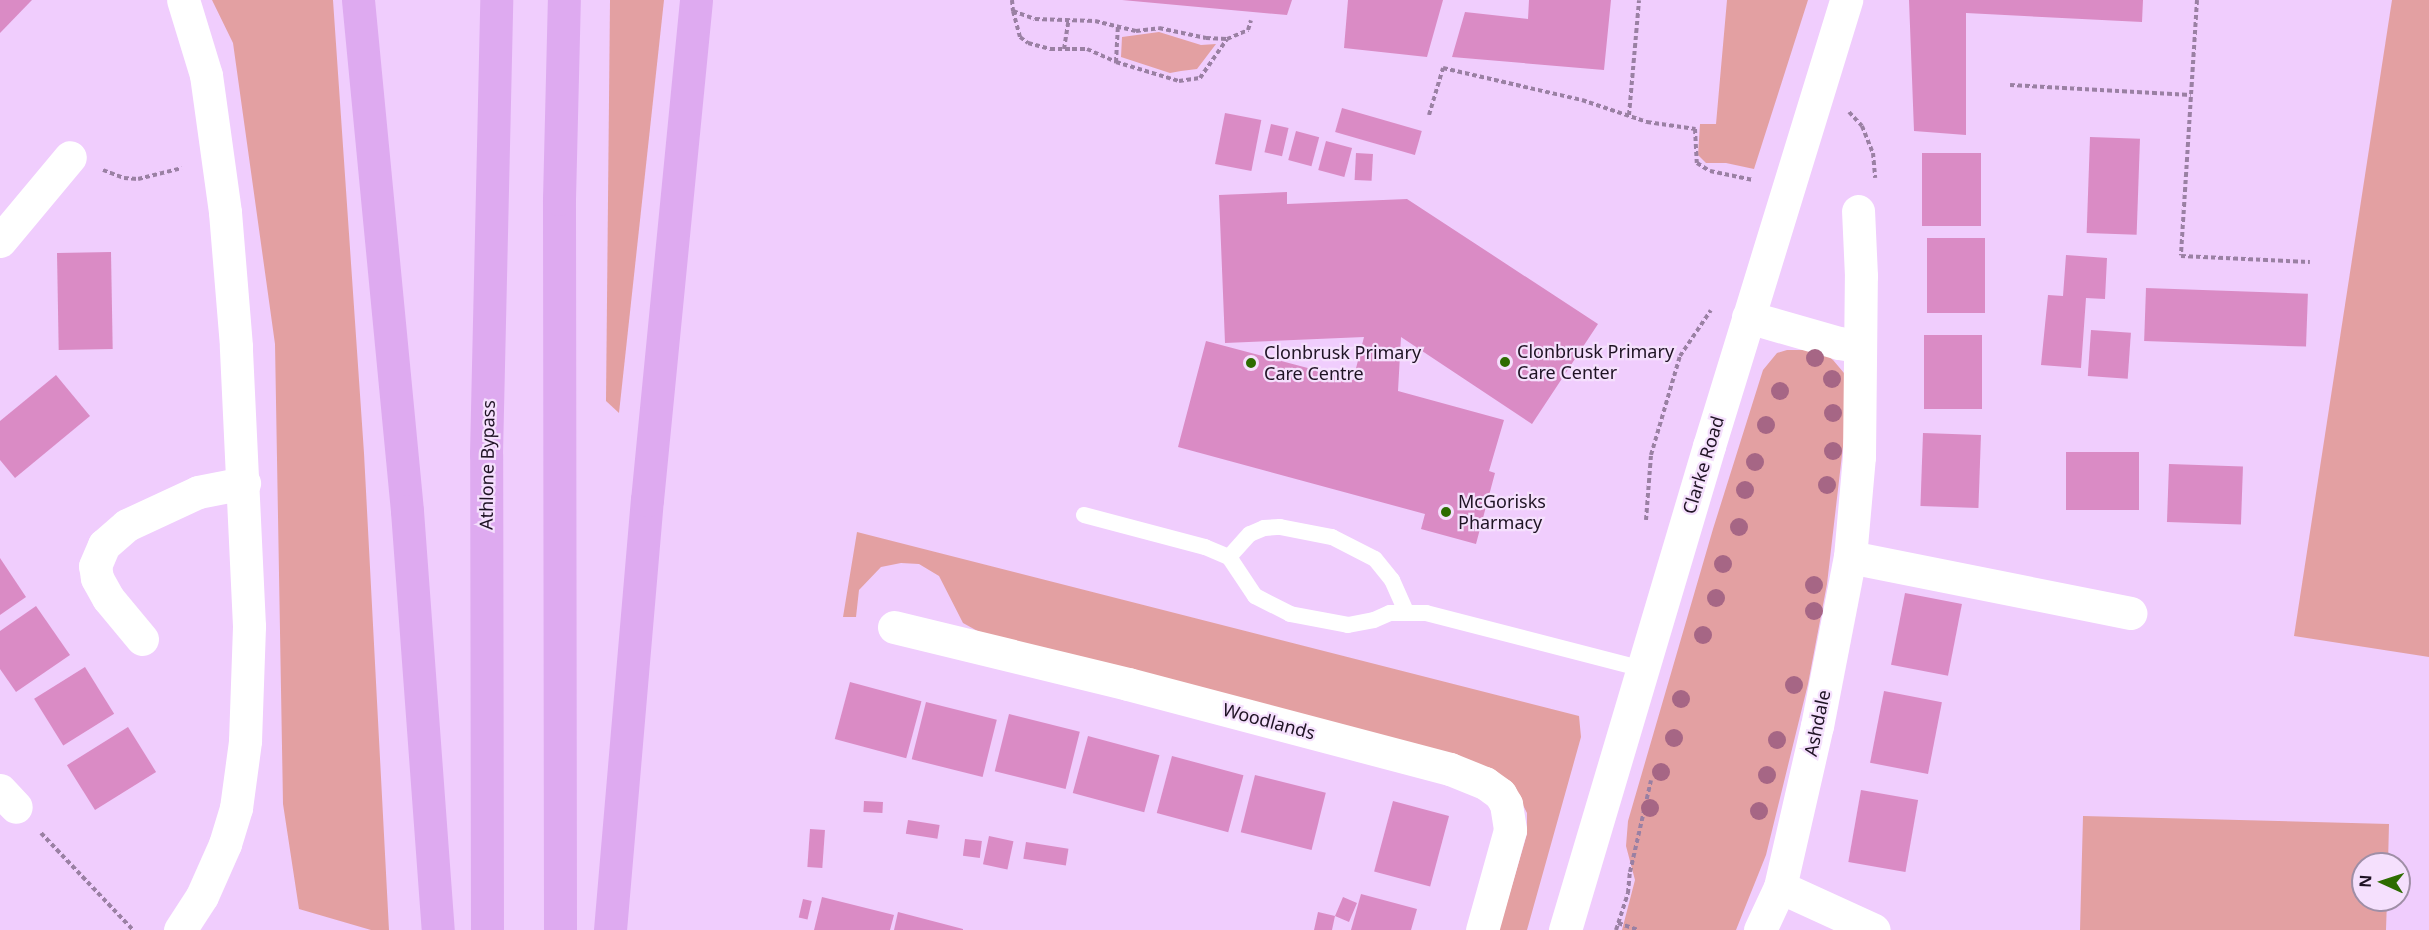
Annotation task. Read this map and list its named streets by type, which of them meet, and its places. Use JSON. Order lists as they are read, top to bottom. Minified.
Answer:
{"streets":{"highway":["Athlone Bypass"],"street":["Clarke Road","Woodlands","Ashdale"]},"places":["Clonbrusk Primary Care Center","Clonbrusk Primary Care Centre","McGorisks Pharmacy"],"north":"left"}
